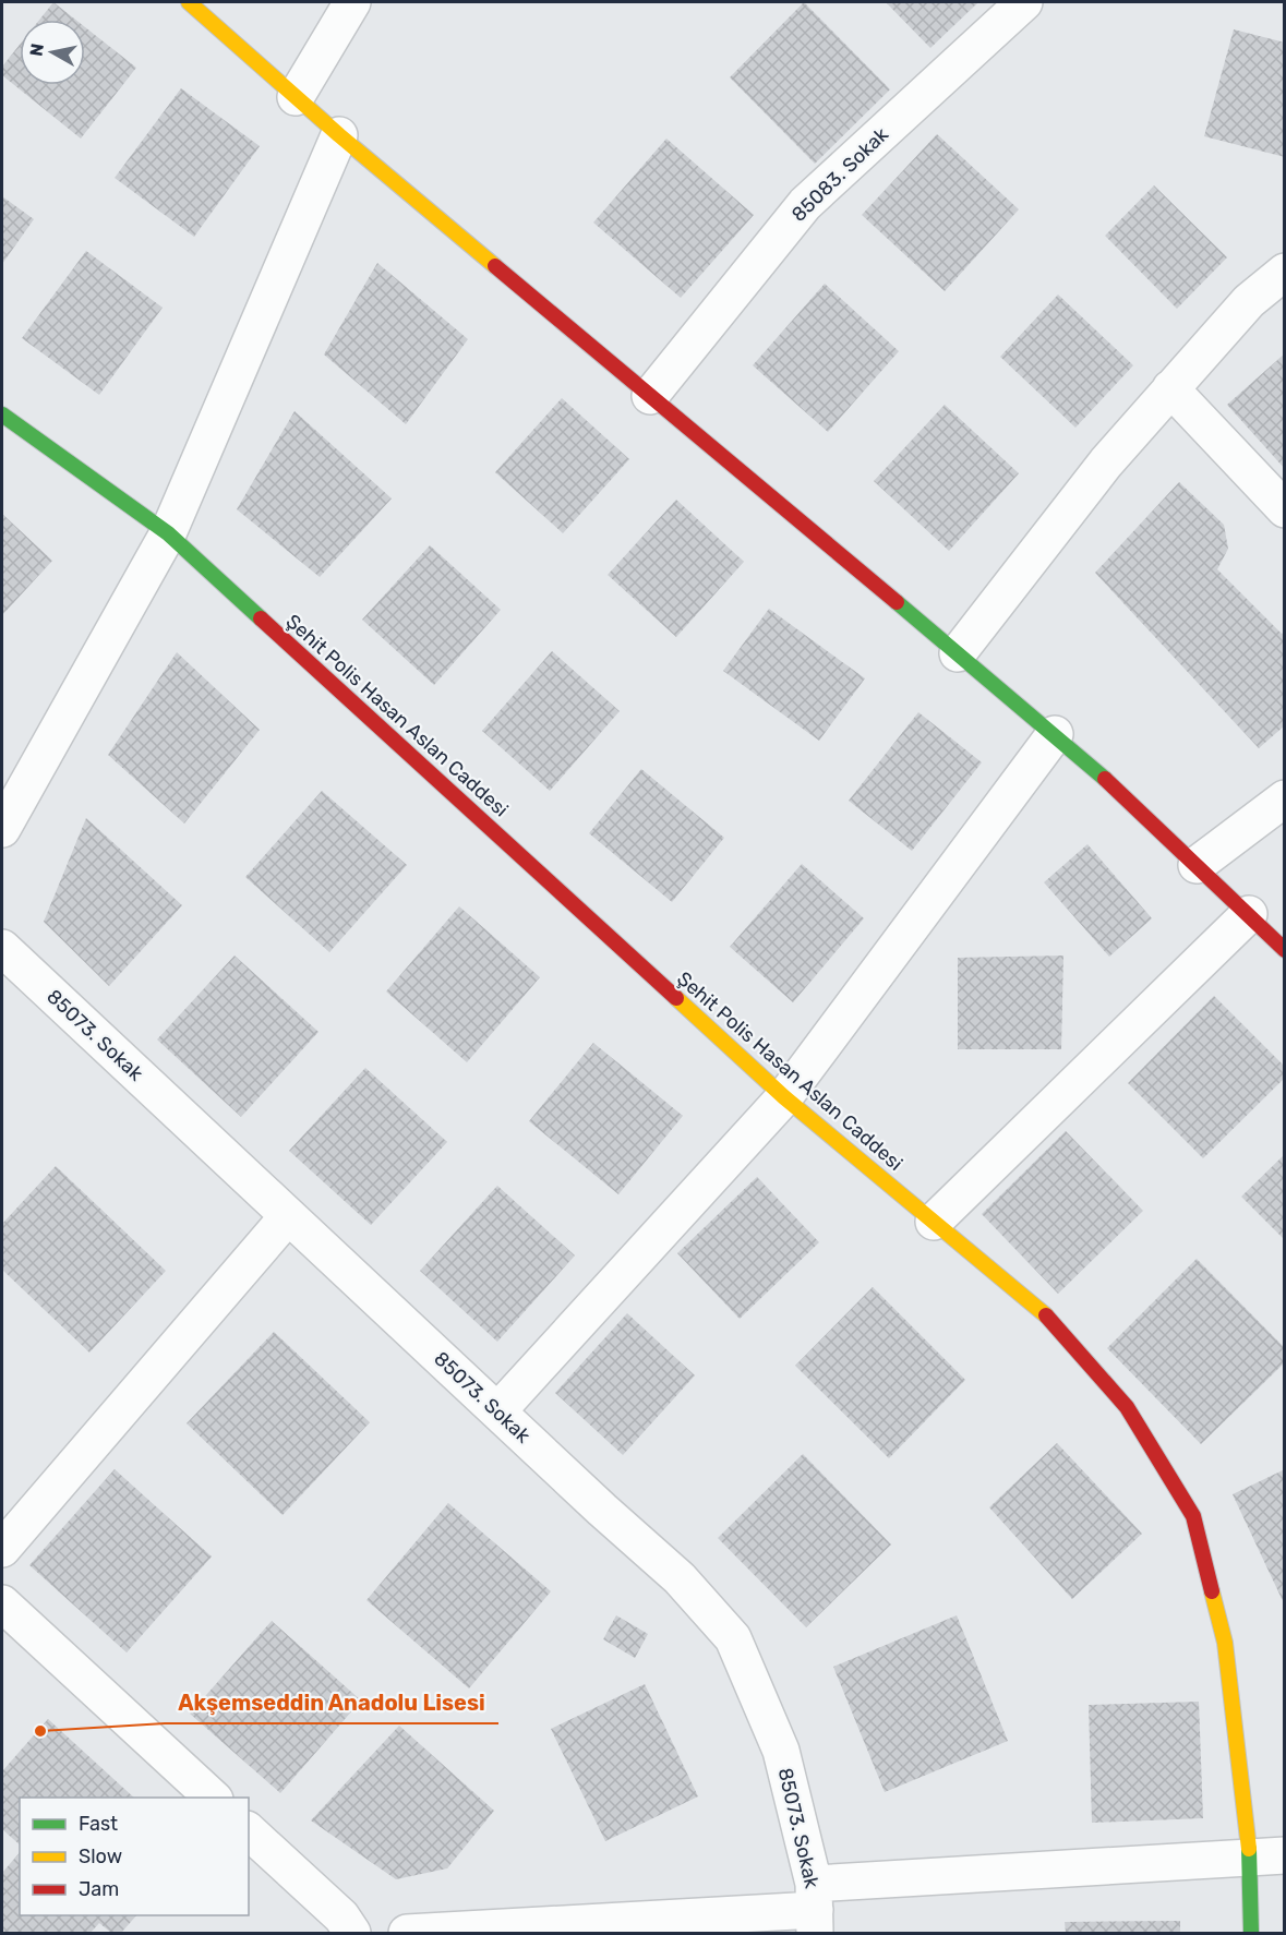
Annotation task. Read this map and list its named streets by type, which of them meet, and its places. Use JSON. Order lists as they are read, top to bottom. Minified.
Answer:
{"streets":{"street":["85083. Sokak","Şehit Polis Hasan Aslan Caddesi","85073. Sokak"]},"places":["Akşemseddin Anadolu Lisesi"],"legend":["Fast","Slow","Jam"],"north":"left"}
